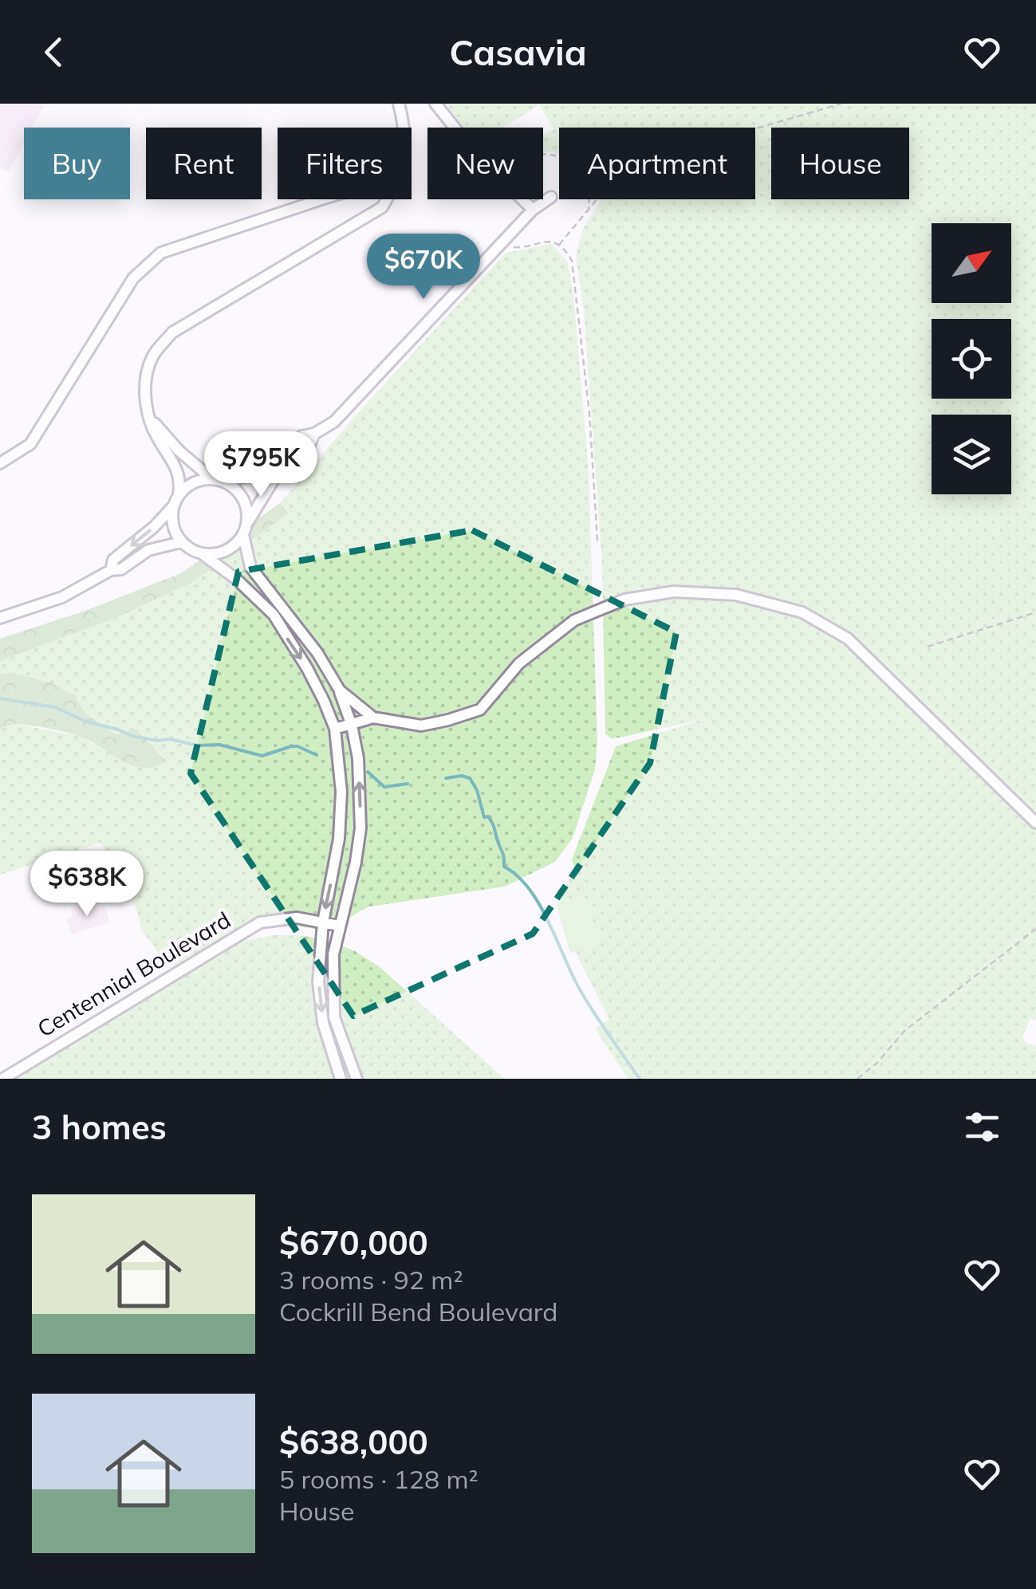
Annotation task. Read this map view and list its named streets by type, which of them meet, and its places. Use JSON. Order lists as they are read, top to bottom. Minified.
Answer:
{"streets":{"street":["Centennial Boulevard"]},"north":"top right","page":{"header":"Casavia","chip":["Buy","Rent","Filters","New","Apartment","House"],"price":["$670K","$795K","$638K"],"heading":"3 homes","list":[{"name":"$670,000","note":"3 rooms · 92 m² · Cockrill Bend Boulevard"},{"name":"$638,000","note":"5 rooms · 128 m² · House"}]}}
